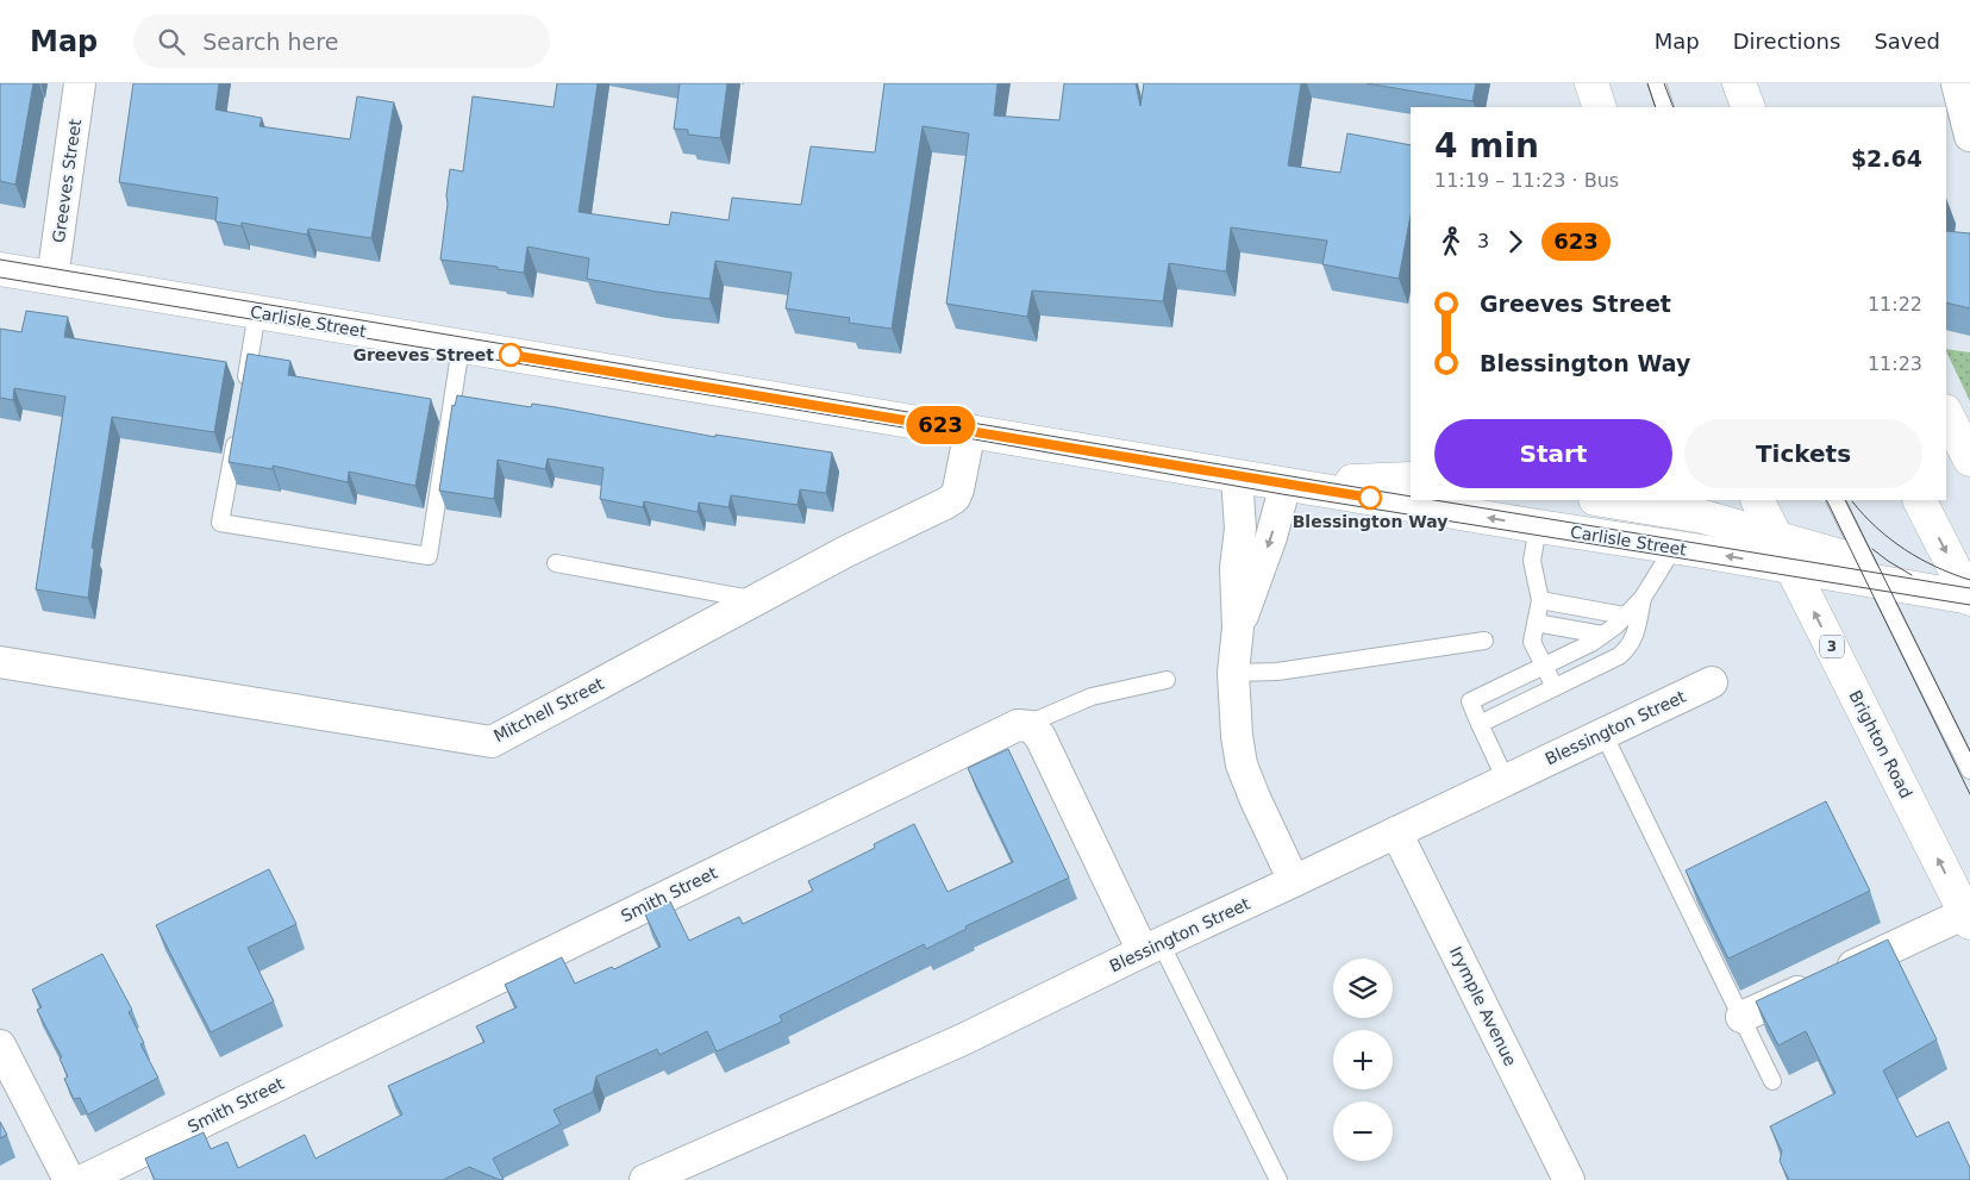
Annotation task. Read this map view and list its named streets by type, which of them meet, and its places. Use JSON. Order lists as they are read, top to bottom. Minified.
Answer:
{"streets":{"main road":["Carlisle Street","3","Brighton Road"],"street":["Greeves Street","Mitchell Street","Blessington Street","Smith Street","Irymple Avenue"]},"crossings":[["Greeves Street","Carlisle Street"],["Carlisle Street","3"],["Carlisle Street","Mitchell Street"],["Carlisle Street","Brighton Road"],["3","Brighton Road"],["Blessington Street","Irymple Avenue"]],"one_way":["Brighton Road"],"places":["Greeves Street","Blessington Way"],"lines":["bus line 623"],"page":{"header":"Map","search":"Search here","nav":["Map","Directions","Saved"],"on_map":"623","heading":["4 min","11:19 – 11:23 · Bus","$2.64"],"legs":["3","623"],"list":[{"name":"Greeves Street","value":"11:22"},{"name":"Blessington Way","value":"11:23"}],"buttons":["Start","Tickets"],"map_buttons":["+","−"]}}
